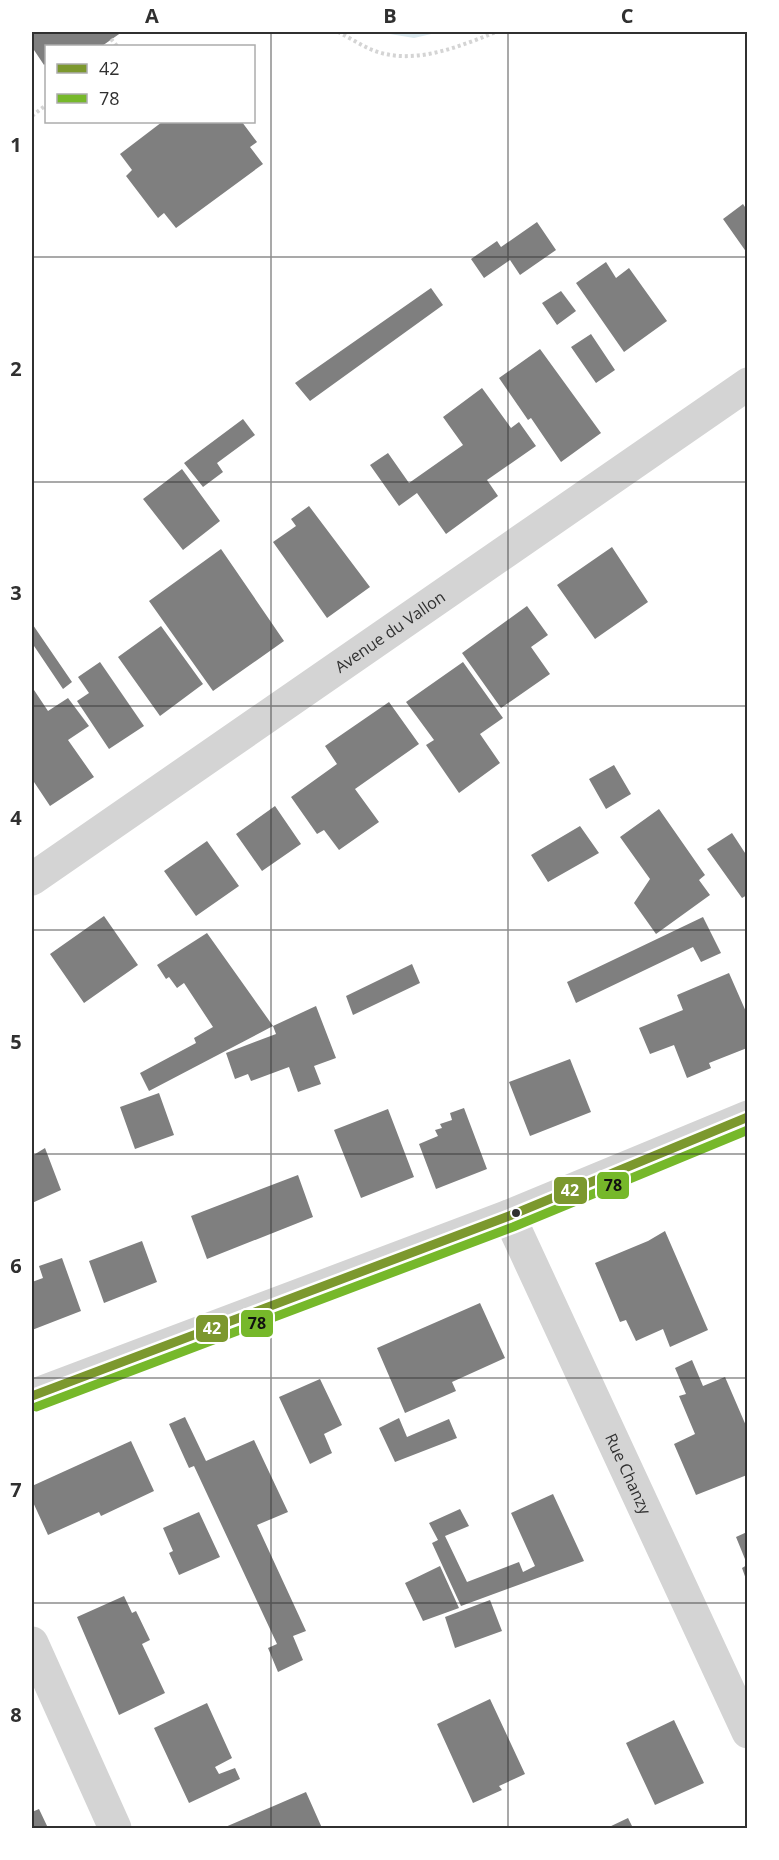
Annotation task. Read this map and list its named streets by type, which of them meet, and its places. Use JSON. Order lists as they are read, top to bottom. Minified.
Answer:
{"streets":{"street":["Avenue du Vallon","Rue Chanzy"]},"lines":["transit line 42","transit line 78"],"legend":["42","78"],"grid":{"columns":["A","B","C"],"rows":["1","2","3","4","5","6","7","8"]}}
